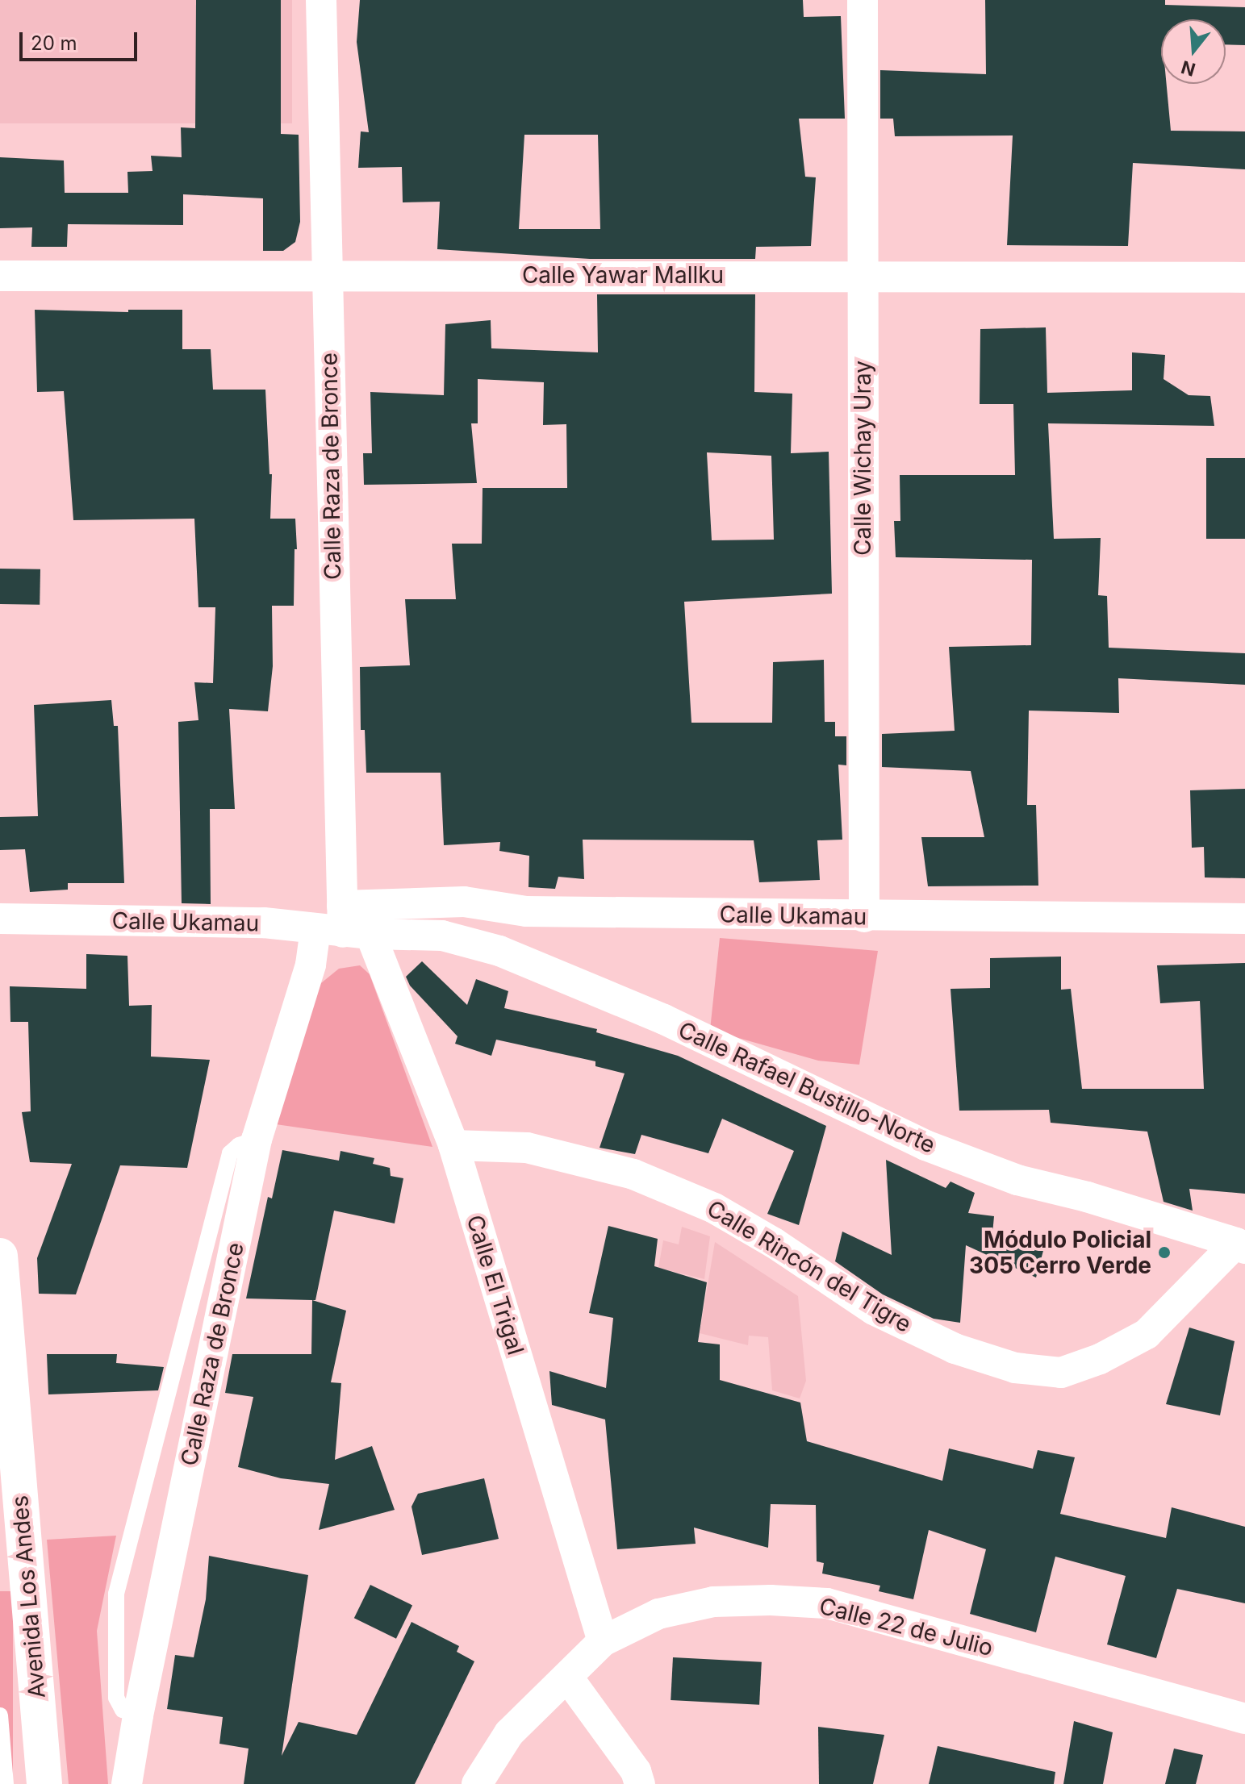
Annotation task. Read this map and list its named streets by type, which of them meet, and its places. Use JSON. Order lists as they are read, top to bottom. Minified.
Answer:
{"streets":{"street":["Calle Yawar Mallku","Calle Wichay Uray","Calle Raza de Bronce","Calle Ukamau","Calle Rafael Bustillo-Norte","Calle Rincón del Tigre","Calle El Trigal","Avenida Los Andes","Calle 22 de Julio"]},"crossings":[["Calle Yawar Mallku","Calle Wichay Uray"],["Calle Yawar Mallku","Calle Raza de Bronce"],["Calle Wichay Uray","Calle Ukamau"],["Calle Raza de Bronce","Calle Ukamau"],["Calle Raza de Bronce","Calle Rafael Bustillo-Norte"],["Calle Raza de Bronce","Calle El Trigal"],["Calle Ukamau","Calle Rafael Bustillo-Norte"],["Calle Ukamau","Calle El Trigal"],["Calle Rafael Bustillo-Norte","Calle Rincón del Tigre"],["Calle Rafael Bustillo-Norte","Calle El Trigal"],["Calle Rincón del Tigre","Calle El Trigal"],["Calle El Trigal","Calle 22 de Julio"]],"places":["Módulo Policial 305 Cerro Verde"],"scale_bar":"20 m","north":"bottom"}
